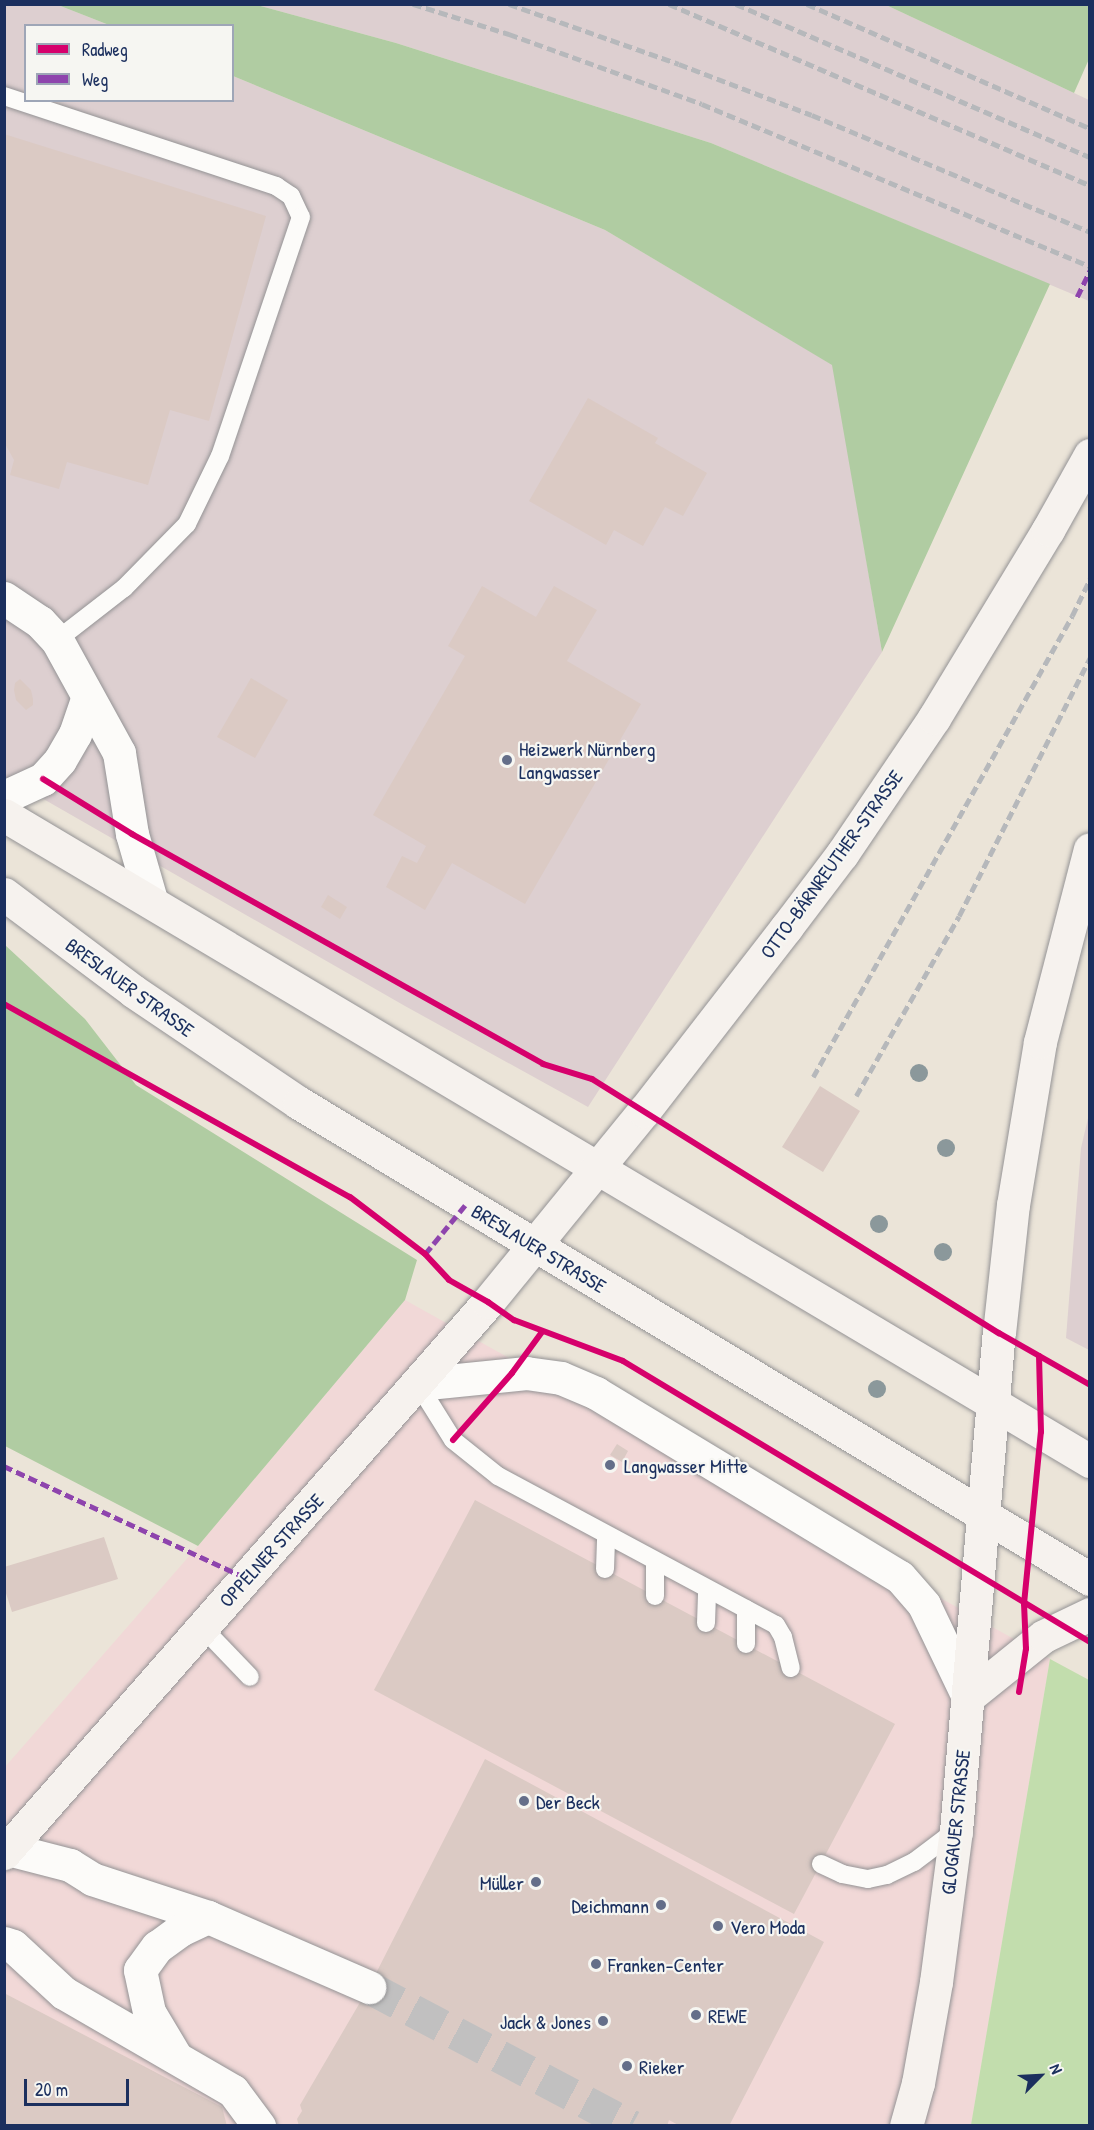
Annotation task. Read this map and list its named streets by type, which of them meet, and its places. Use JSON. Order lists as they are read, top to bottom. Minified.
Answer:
{"streets":{"main road":["OTTO-BÄRNREUTHER-STRASSE","BRESLAUER STRASSE","OPPELNER STRASSE","GLOGAUER STRASSE"]},"crossings":[["OTTO-BÄRNREUTHER-STRASSE","BRESLAUER STRASSE"],["OTTO-BÄRNREUTHER-STRASSE","OPPELNER STRASSE"],["BRESLAUER STRASSE","OPPELNER STRASSE"],["BRESLAUER STRASSE","GLOGAUER STRASSE"]],"places":["Heizwerk Nürnberg Langwasser","Langwasser Mitte","Der Beck","Müller","Deichmann","Vero Moda","Franken-Center","REWE","Jack & Jones","Rieker"],"legend":["Radweg","Weg"],"scale_bar":"20 m","north":"top right"}
